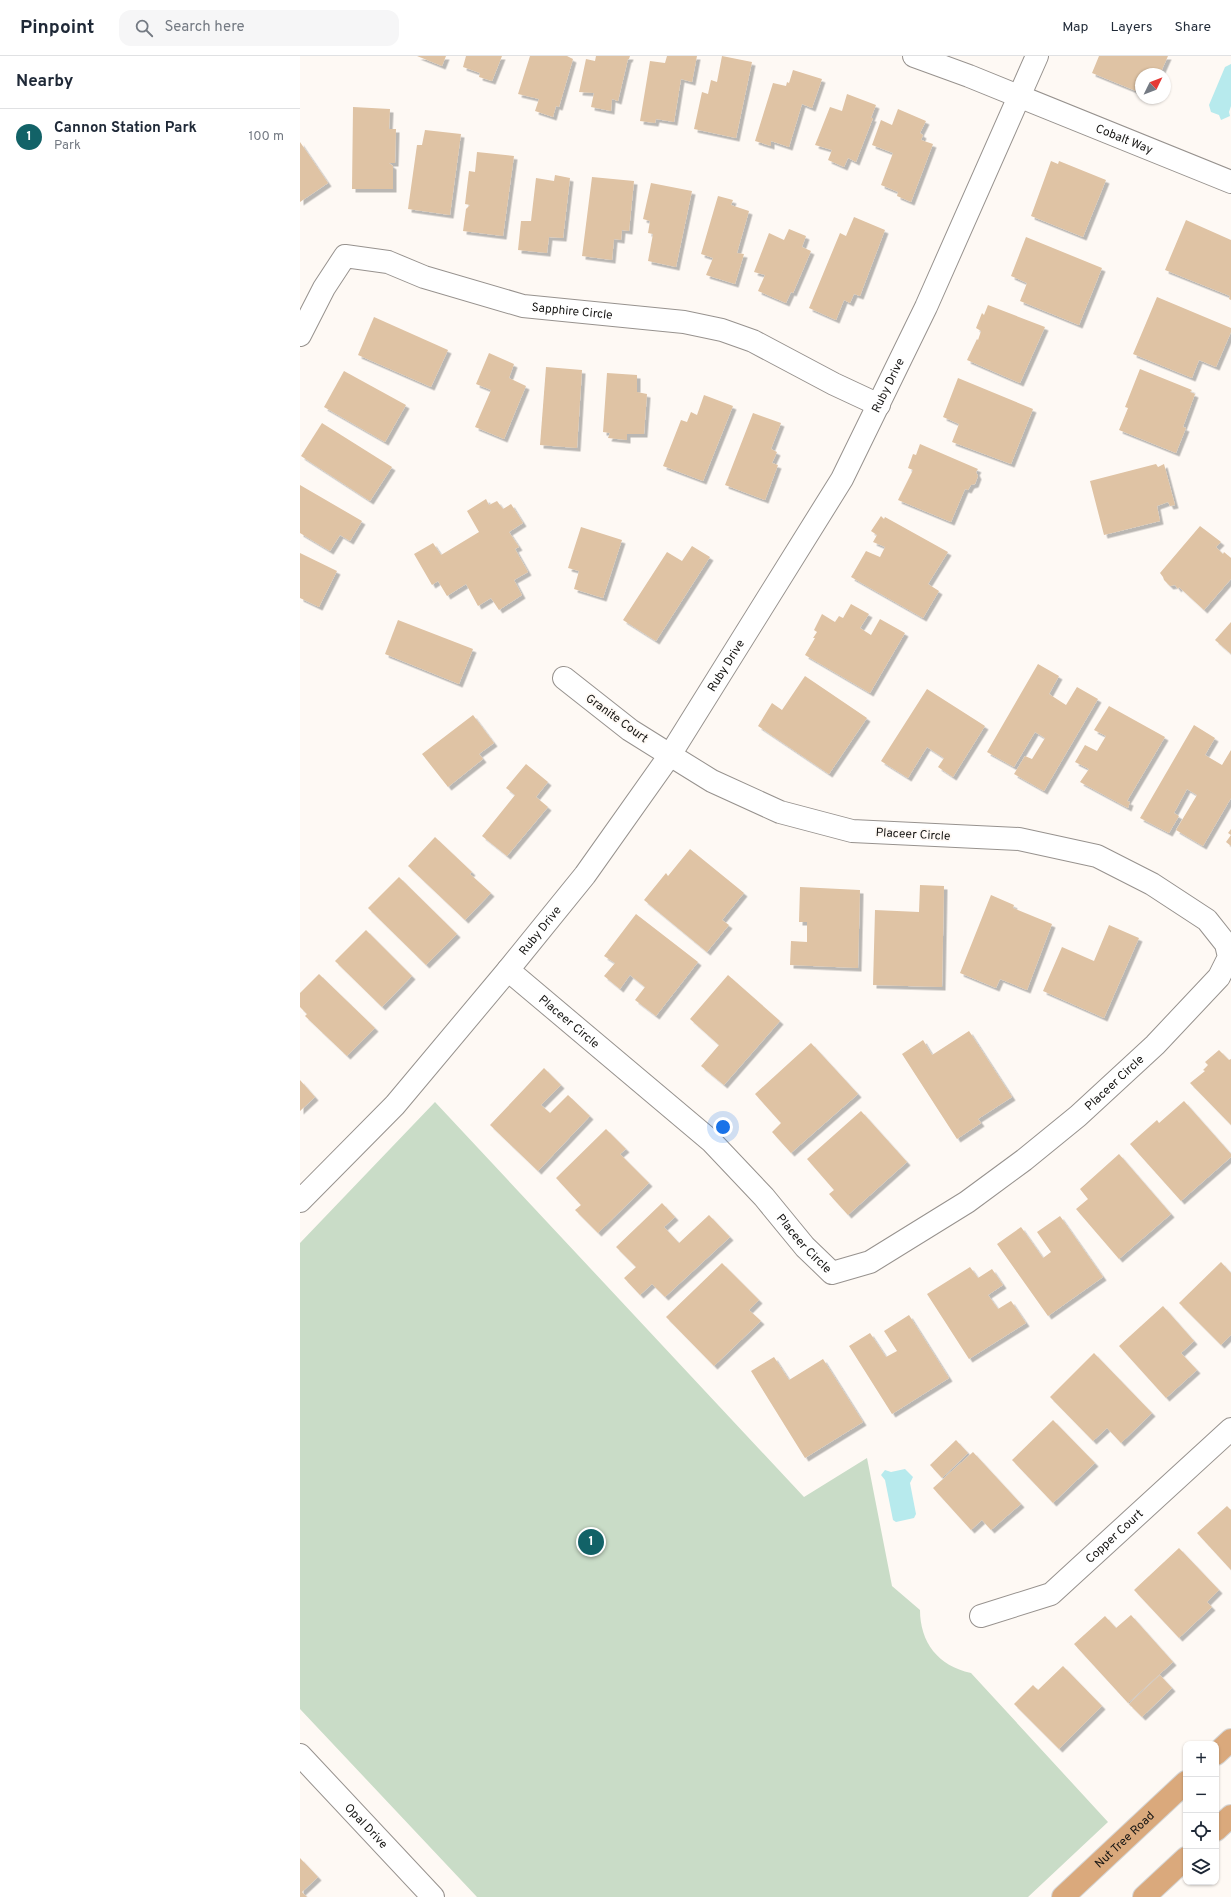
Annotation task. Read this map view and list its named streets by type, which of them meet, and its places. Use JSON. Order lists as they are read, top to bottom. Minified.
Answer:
{"streets":{"main road":["Nut Tree Road"],"street":["Cobalt Way","Sapphire Circle","Ruby Drive","Granite Court","Placeer Circle","Copper Court","Opal Drive"]},"crossings":[["Cobalt Way","Ruby Drive"],["Sapphire Circle","Ruby Drive"],["Ruby Drive","Granite Court"],["Ruby Drive","Placeer Circle"],["Granite Court","Placeer Circle"]],"north":"top right","page":{"header":"Pinpoint","search":"Search here","nav":["Map","Layers","Share"],"heading":"Nearby","list":[{"mark":"1","name":"Cannon Station Park","note":"Park","value":"100 m"}],"pins":"1","map_buttons":["+","−"]}}
